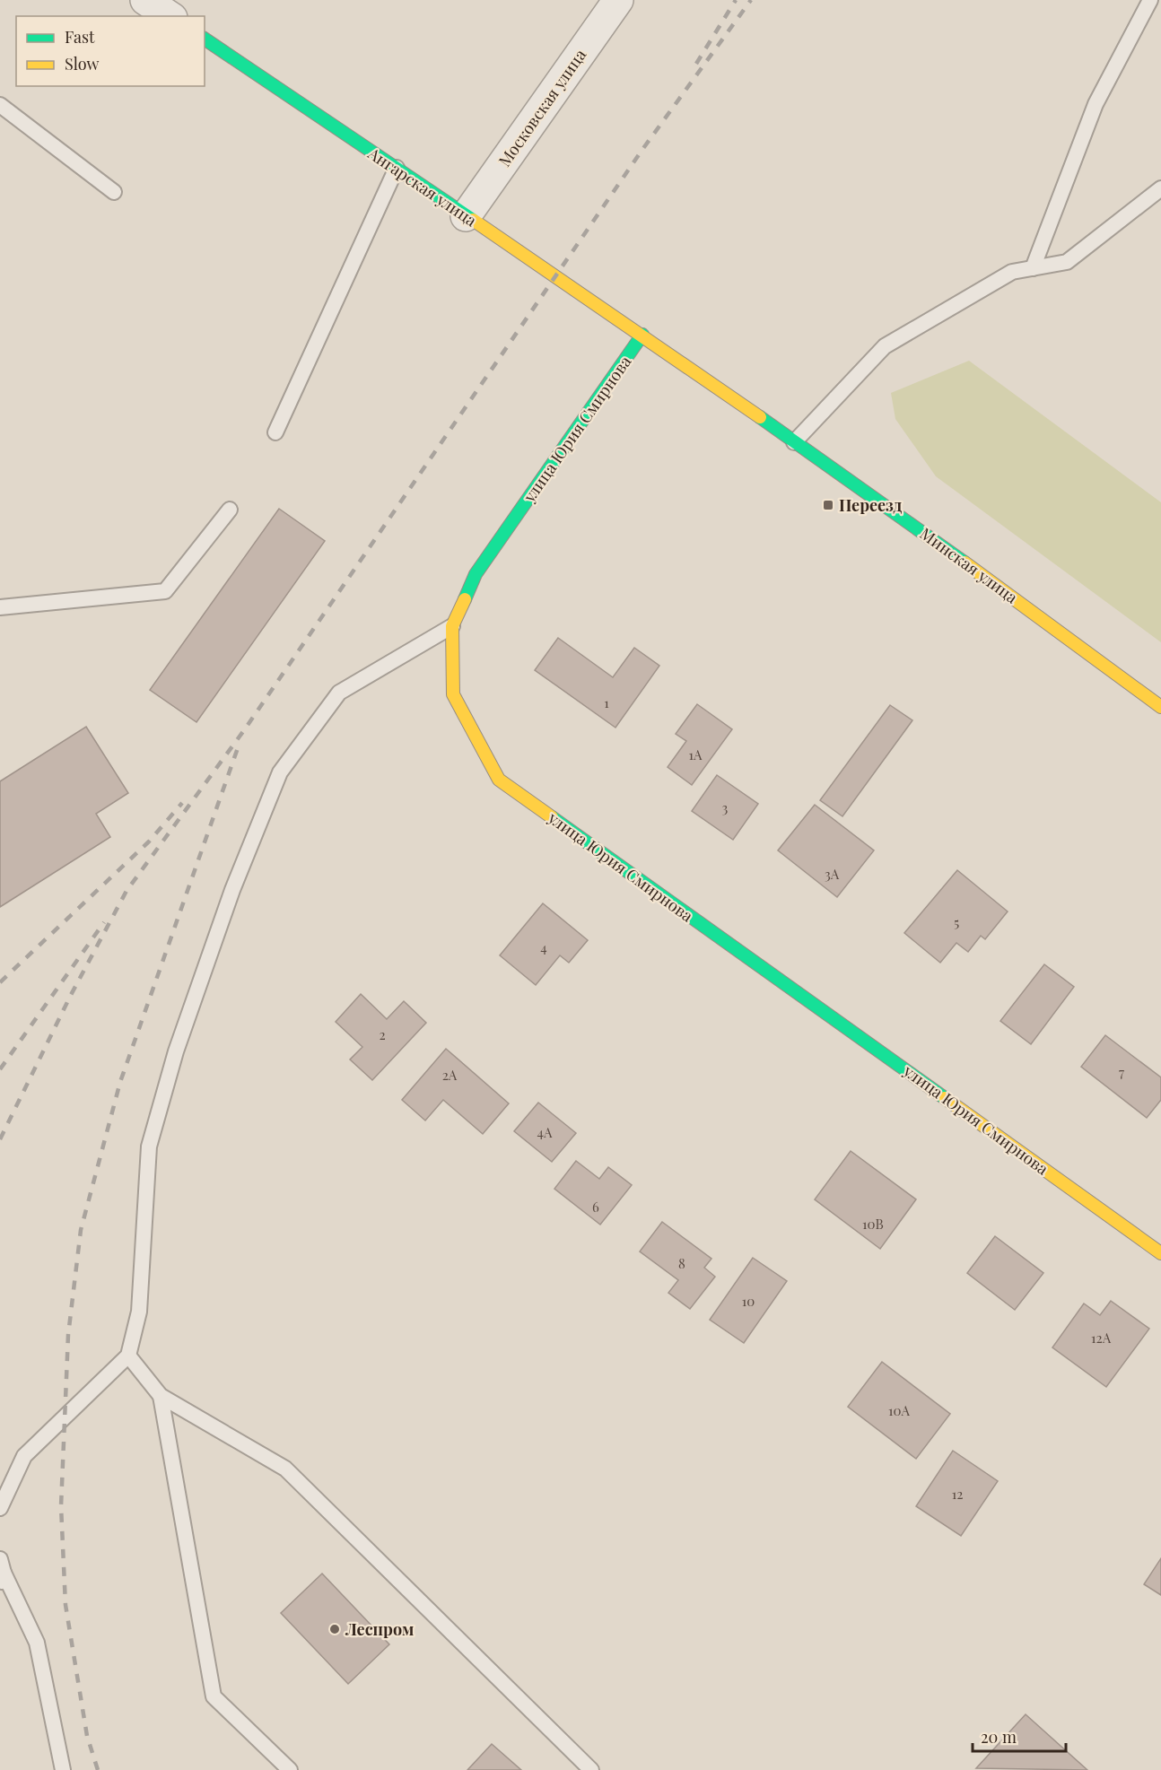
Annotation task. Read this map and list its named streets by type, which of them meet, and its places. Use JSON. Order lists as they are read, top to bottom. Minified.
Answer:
{"streets":{"street":["Московская улица","Ангарская улица","улица Юрия Смирнова","Минская улица"]},"crossings":[["Московская улица","Ангарская улица"],["Ангарская улица","улица Юрия Смирнова"],["Ангарская улица","Минская улица"],["улица Юрия Смирнова","Минская улица"]],"places":{"transit":["Переезд"],"other":["Леспром"]},"house_numbers":["1","1А","3","3А","5","4","2","7","2А","4А","6","10В","8","10","12А","10А","12"],"legend":["Fast","Slow"],"scale_bar":"20 m"}
